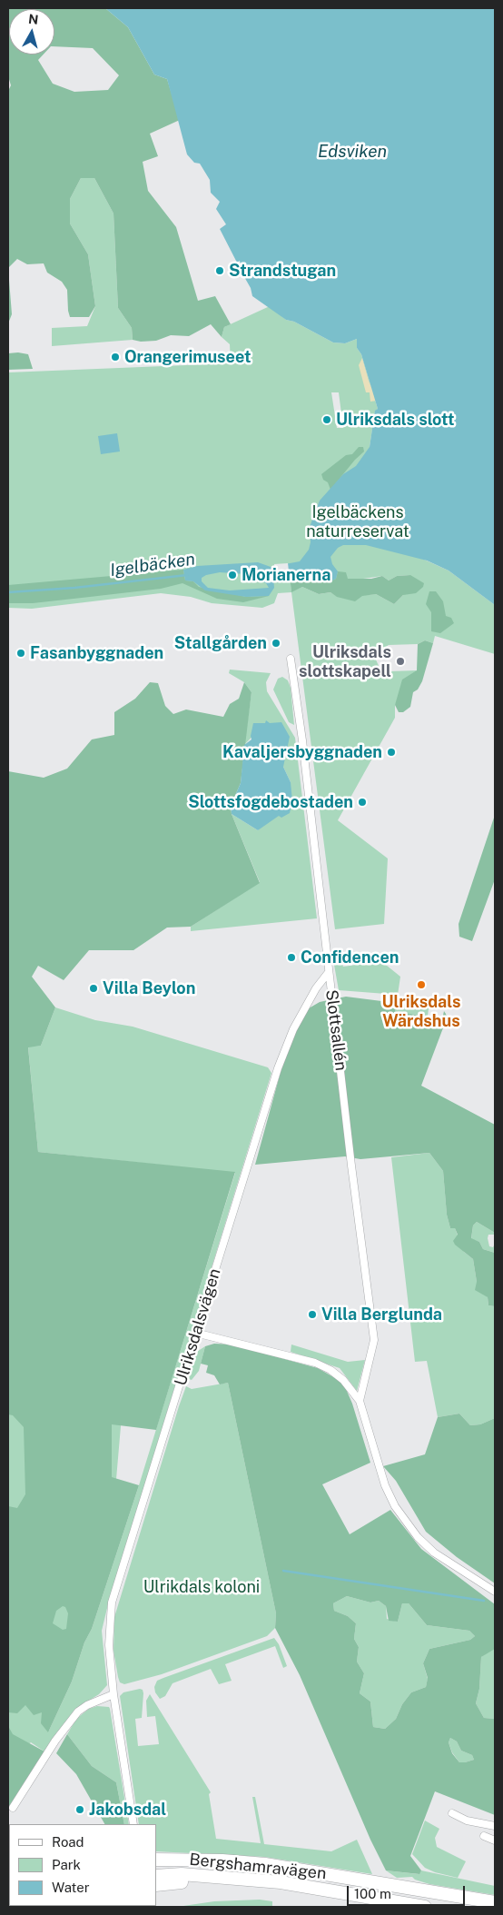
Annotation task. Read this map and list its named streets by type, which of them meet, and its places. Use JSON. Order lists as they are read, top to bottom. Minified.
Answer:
{"streets":{"highway":["Bergshamravägen"],"street":["Slottsallén","Ulriksdalsvägen"]},"crossings":[["Slottsallén","Ulriksdalsvägen"]],"water":["Edsviken","Igelbäcken"],"parks":["Igelbäckens naturreservat","Ulrikdals koloni"],"places":["Strandstugan","Orangerimuseet","Ulriksdals slott","Morianerna","Stallgården","Fasanbyggnaden","Ulriksdals slottskapell","Kavaljersbyggnaden","Slottsfogdebostaden","Confidencen","Ulriksdals Wärdshus","Villa Beylon","Villa Berglunda","Jakobsdal"],"legend":["Road","Park","Water"],"scale_bar":"100 m","north":"top"}
